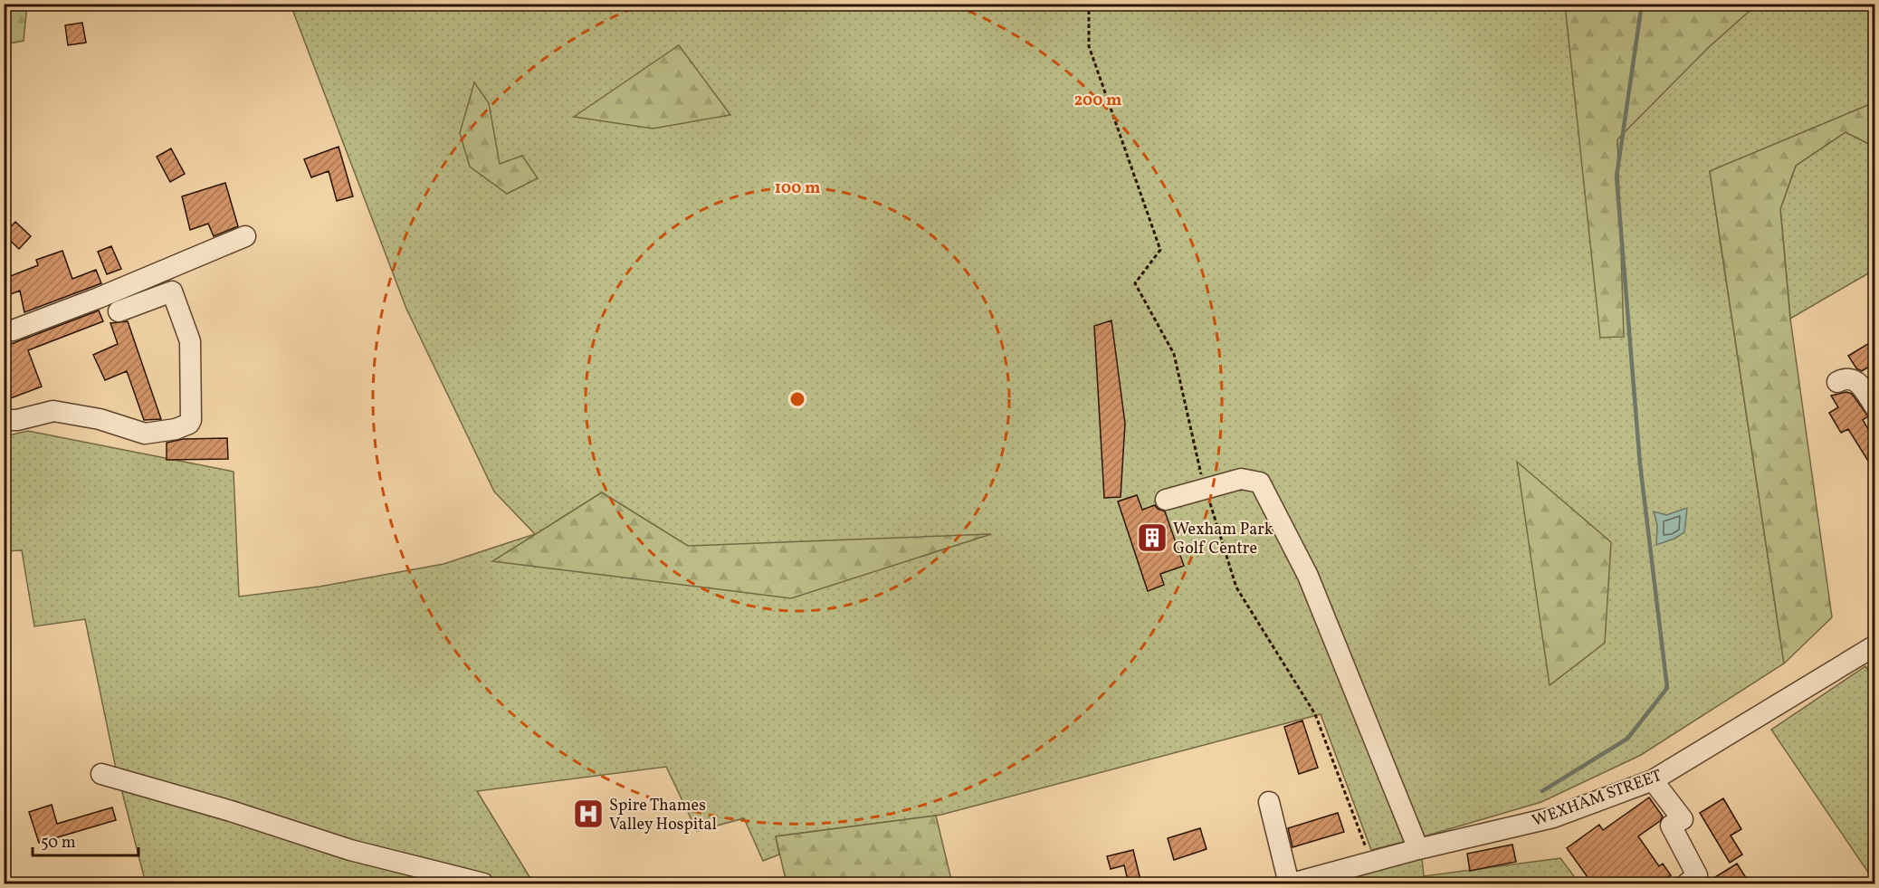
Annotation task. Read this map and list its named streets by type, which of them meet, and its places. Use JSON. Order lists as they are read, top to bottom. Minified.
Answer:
{"streets":{"street":["WEXHAM STREET"]},"places":{"building":["Wexham Park Golf Centre"],"hospital":["Spire Thames Valley Hospital"]},"scale_bar":"50 m","rings":["200 m","100 m"]}
